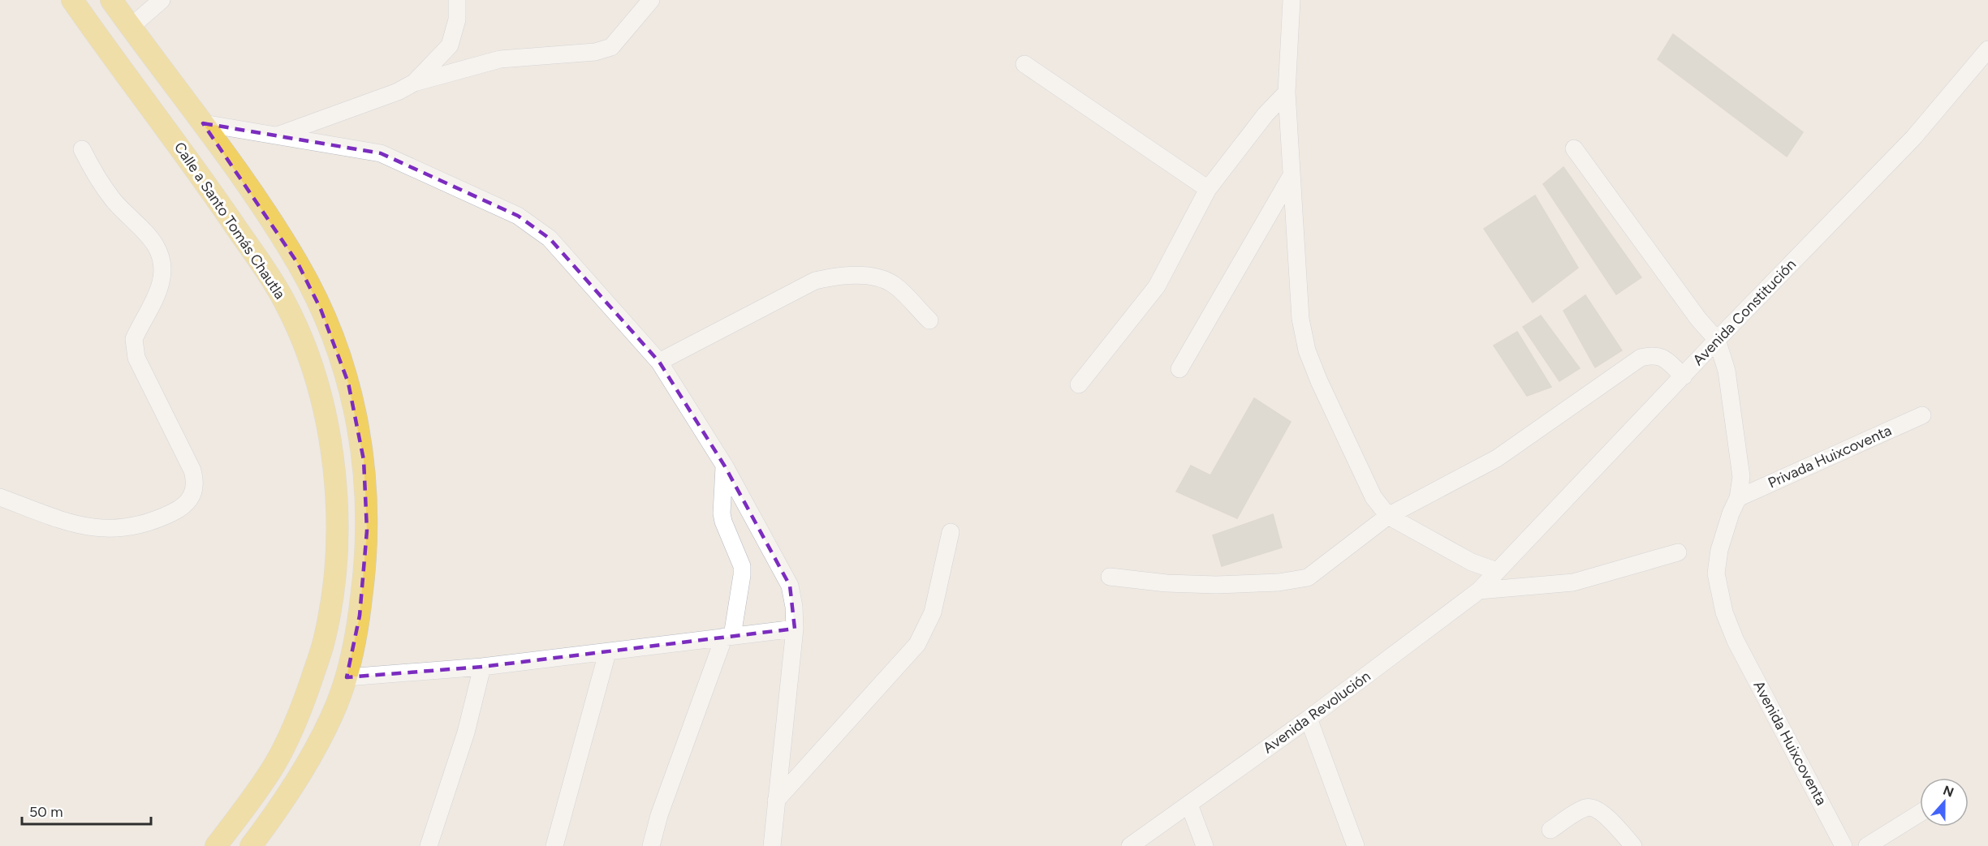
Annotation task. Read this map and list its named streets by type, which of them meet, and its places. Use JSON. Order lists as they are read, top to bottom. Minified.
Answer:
{"streets":{"main road":["Calle a Santo Tomás Chautla"],"street":["Avenida Constitución","Privada Huixcoventa","Avenida Revolución","Avenida Huixcoventa"]},"crossings":[["Avenida Constitución","Avenida Revolución"],["Avenida Constitución","Avenida Huixcoventa"],["Privada Huixcoventa","Avenida Huixcoventa"]],"scale_bar":"50 m","north":"top"}
